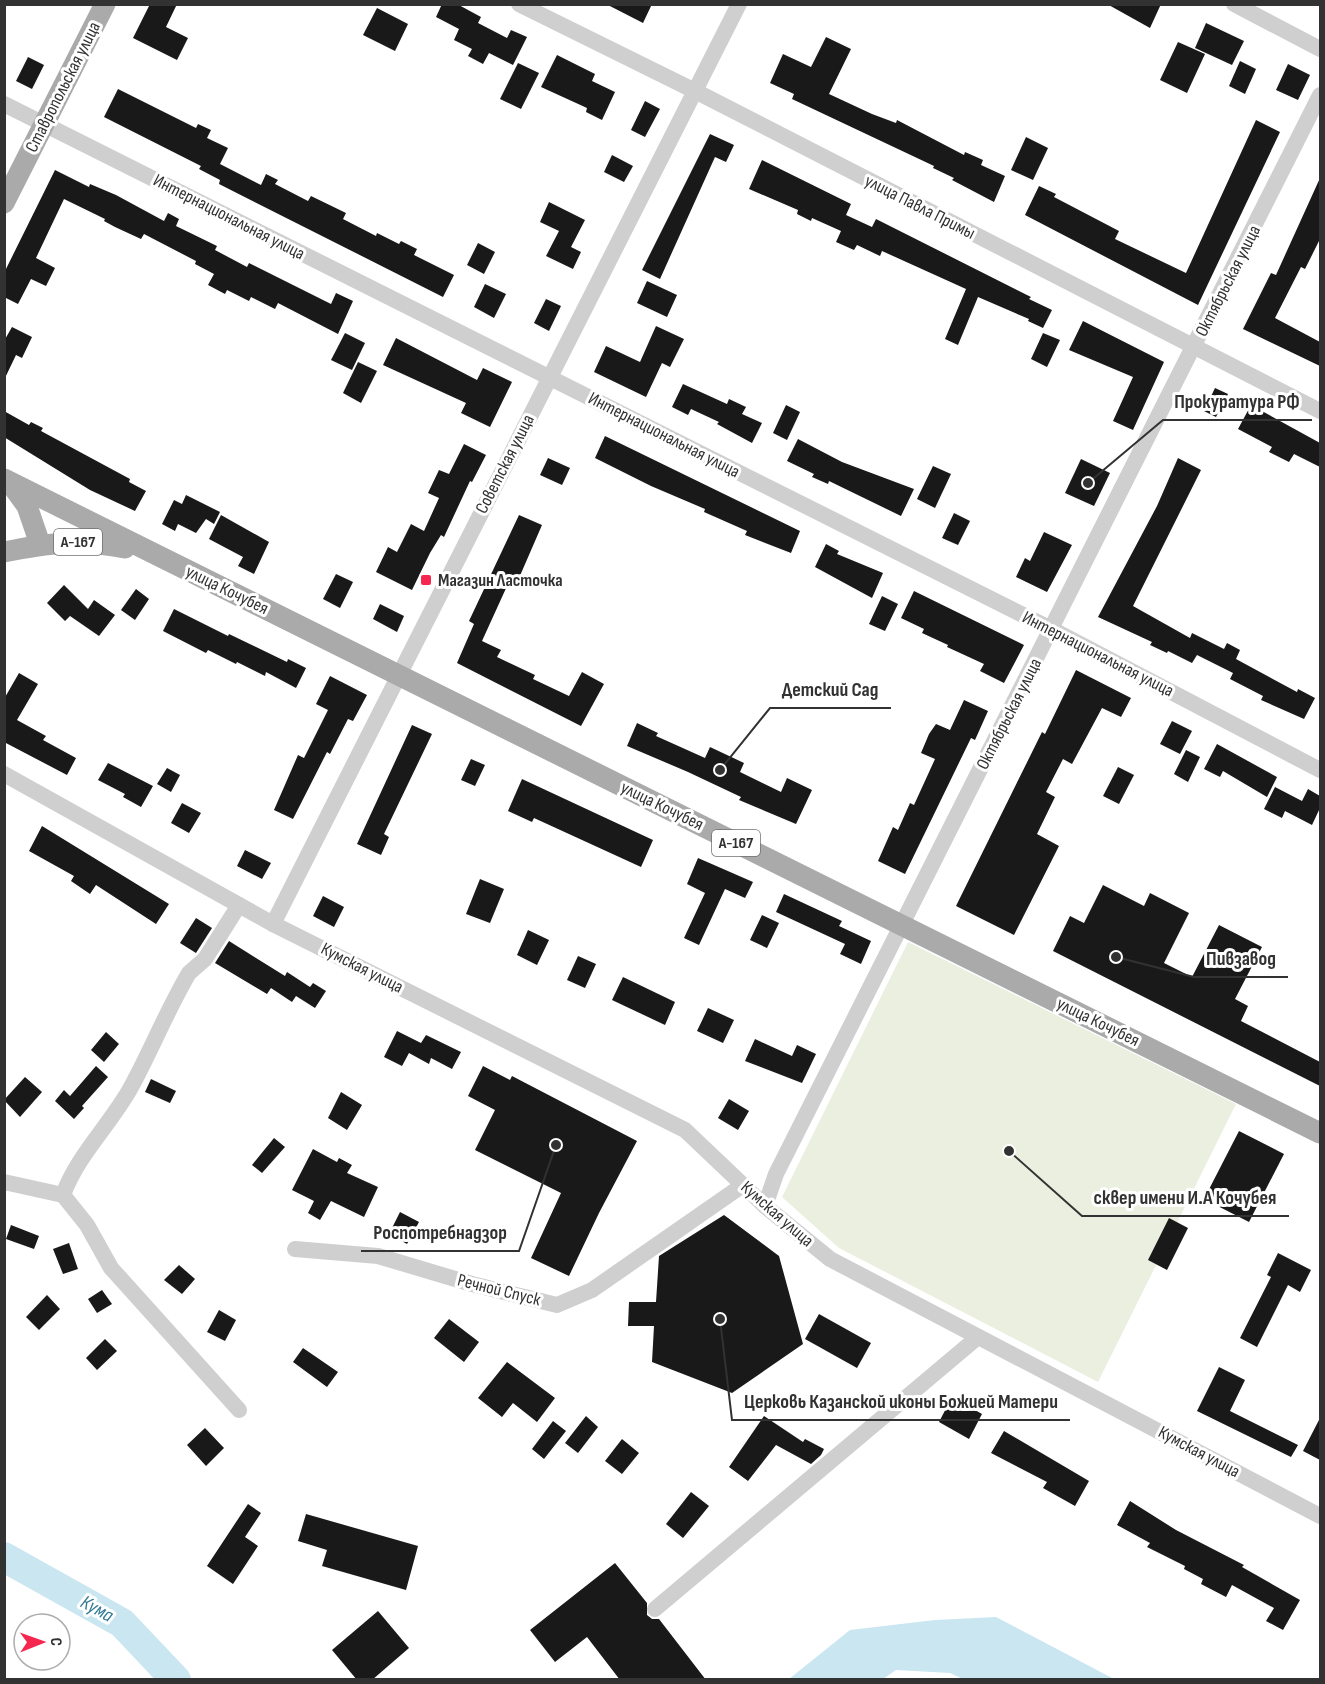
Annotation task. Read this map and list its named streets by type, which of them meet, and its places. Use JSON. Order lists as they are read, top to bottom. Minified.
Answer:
{"streets":{"main road":["Ставропольская улица","А-167","улица Кочубея"],"street":["улица Павла Примы","Интернациональная улица","Октябрьская улица","Советская улица","Кумская улица","Речной Спуск"]},"crossings":[["Ставропольская улица","Интернациональная улица"],["улица Павла Примы","Октябрьская улица"],["улица Павла Примы","Советская улица"],["Интернациональная улица","Октябрьская улица"],["Интернациональная улица","Советская улица"],["Октябрьская улица","улица Кочубея"],["Октябрьская улица","Кумская улица"],["Советская улица","улица Кочубея"],["Советская улица","Кумская улица"],["А-167","улица Кочубея"],["Кумская улица","Речной Спуск"]],"water":["Кума"],"places":{"other":["Прокуратура РФ","Детский Сад","Пивзавод","Роспотребнадзор","сквер имени И.А Кочубея","Церковь Казанской иконы Божией Матери"],"transit":["Магазин Ласточка"]},"north":"right"}
